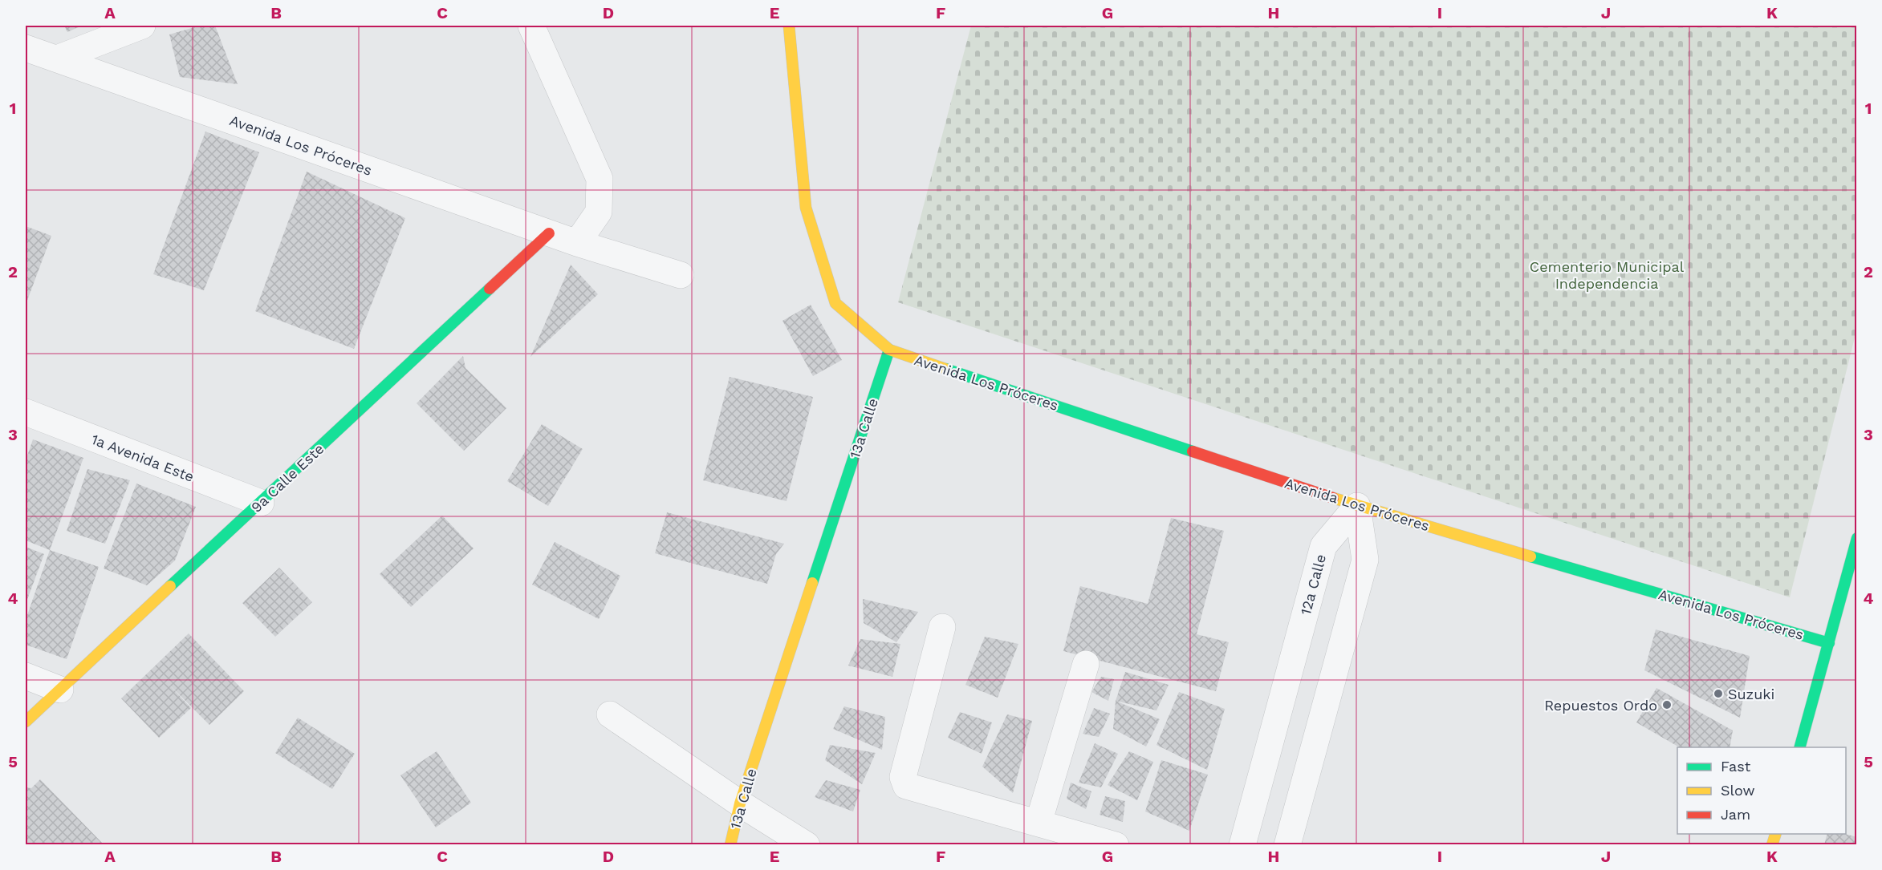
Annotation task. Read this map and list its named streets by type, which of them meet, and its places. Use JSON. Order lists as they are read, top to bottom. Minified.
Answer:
{"streets":{"street":["Avenida Los Próceres","13a Calle","1a Avenida Este","9a Calle Este","12a Calle"]},"crossings":[["Avenida Los Próceres","13a Calle"],["Avenida Los Próceres","9a Calle Este"],["Avenida Los Próceres","12a Calle"],["1a Avenida Este","9a Calle Este"]],"parks":["Cementerio Municipal Independencia"],"places":["Suzuki","Repuestos Ordo"],"legend":["Fast","Slow","Jam"],"grid":{"columns":["A","B","C","D","E","F","G","H","I","J","K"],"rows":["1","2","3","4","5"]}}
